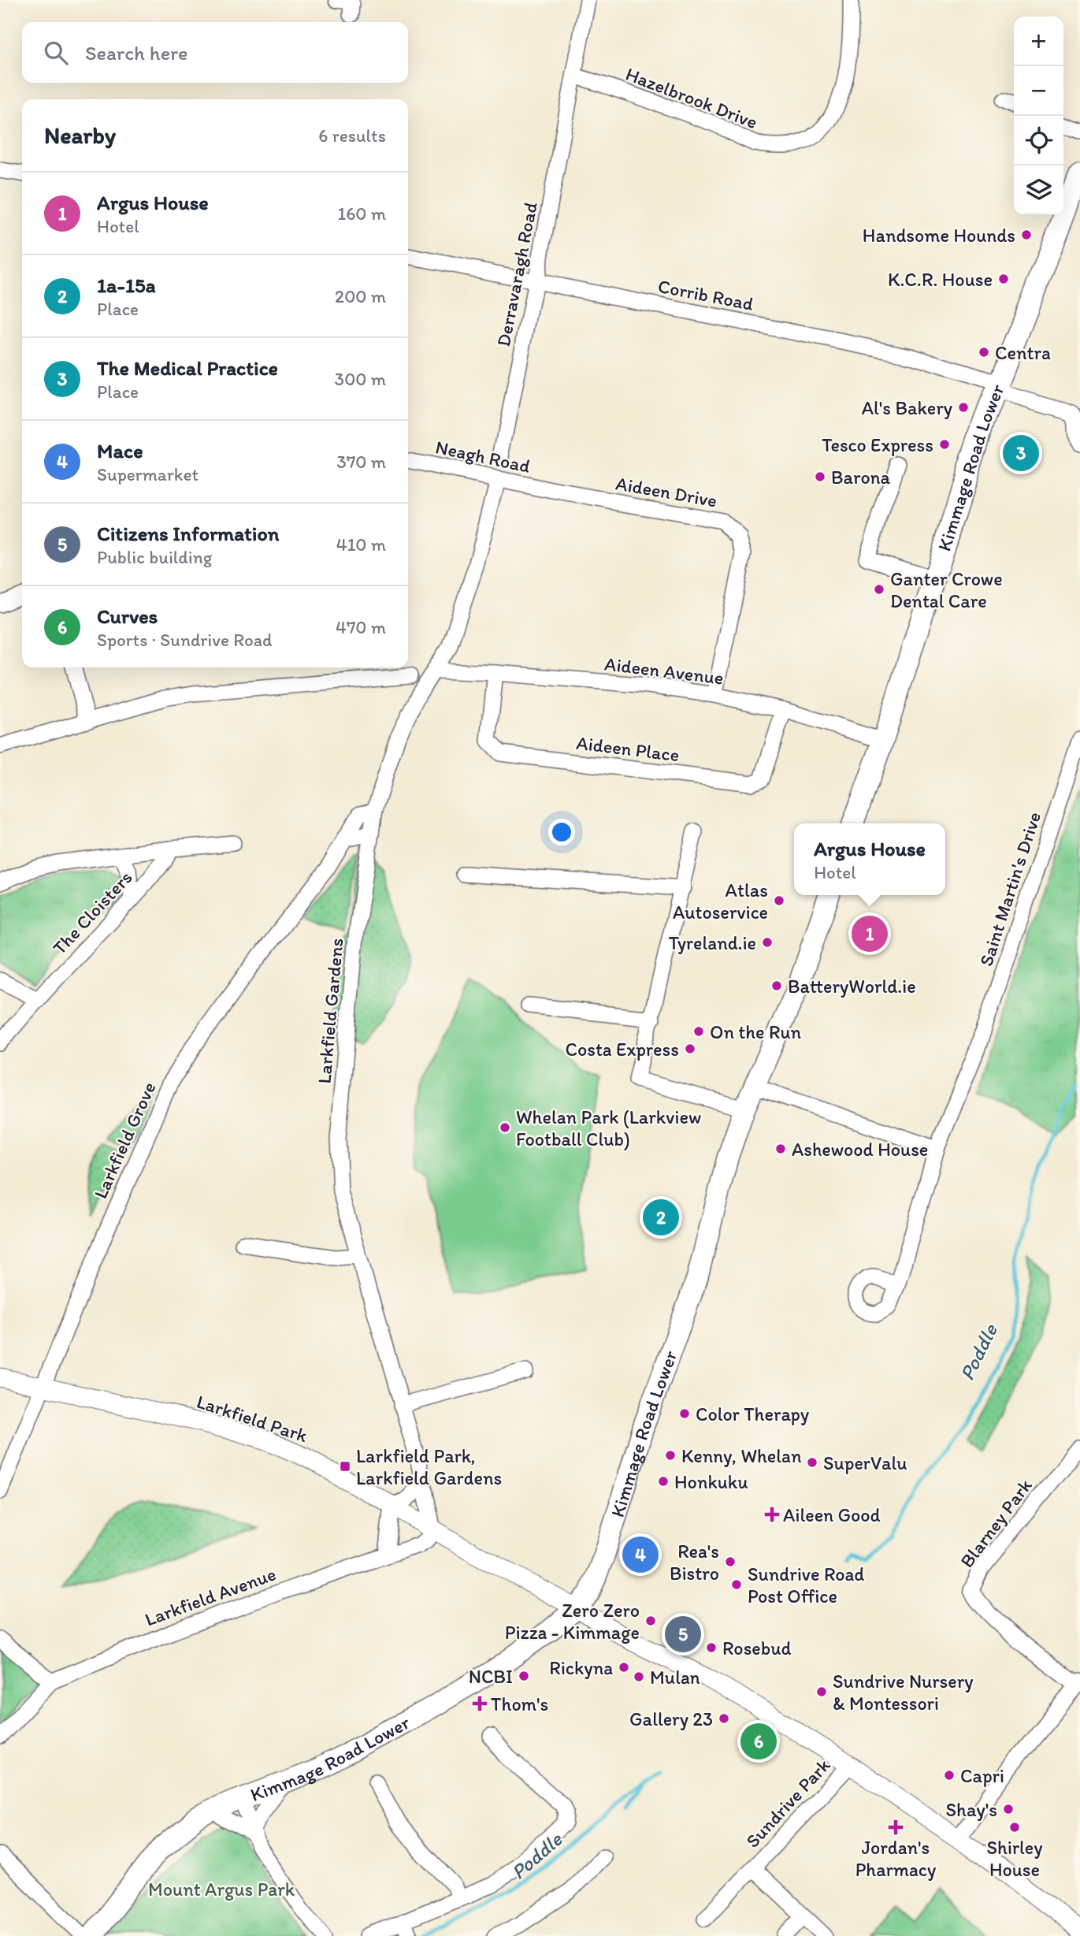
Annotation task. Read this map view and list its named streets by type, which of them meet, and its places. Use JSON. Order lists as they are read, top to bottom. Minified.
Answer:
{"streets":{"main road":["Kimmage Road Lower"],"street":["Hazelbrook Drive","Derravaragh Road","Corrib Road","Neagh Road","Aideen Drive","Aideen Avenue","Aideen Place","Saint Martin's Drive","The Cloisters","Larkfield Gardens","Larkfield Grove","Larkfield Park","Blarney Park","Larkfield Avenue","Sundrive Park"]},"crossings":[["Hazelbrook Drive","Derravaragh Road"],["Derravaragh Road","Corrib Road"],["Corrib Road","Kimmage Road Lower"],["Neagh Road","Aideen Drive"],["Kimmage Road Lower","Aideen Avenue"],["Aideen Drive","Aideen Avenue"],["Aideen Avenue","Aideen Place"],["Aideen Avenue","Larkfield Gardens"],["Larkfield Gardens","Larkfield Grove"],["Larkfield Gardens","Larkfield Park"],["Larkfield Gardens","Larkfield Avenue"],["Larkfield Grove","Larkfield Park"],["Larkfield Park","Larkfield Avenue"]],"water":["Poddle"],"parks":["Mount Argus Park"],"places":{"other":["Handsome Hounds","K.C.R. House","Centra","Al's Bakery","Tesco Express","Barona","Ganter Crowe Dental Care","Atlas Autoservice","Tyreland.ie","BatteryWorld.ie","On the Run","Costa Express","Whelan Park (Larkview Football Club)","Ashewood House","Color Therapy","Kenny, Whelan","SuperValu","Honkuku","Rea's Bistro","Sundrive Road Post Office","Zero Zero Pizza - Kimmage","Rosebud","Rickyna","NCBI","Mulan","Sundrive Nursery & Montessori","Gallery 23","Capri","Shay's","Shirley House"],"transit":["Larkfield Park, Larkfield Gardens"],"health":["Aileen Good","Thom's","Jordan's Pharmacy"]},"page":{"map_buttons":["+","−"],"search":"Search here","heading":["Nearby","6 results"],"list":[{"mark":"1","name":"Argus House","note":"Hotel","value":"160 m"},{"mark":"2","name":"1a-15a","note":"Place","value":"200 m"},{"mark":"3","name":"The Medical Practice","note":"Place","value":"300 m"},{"mark":"4","name":"Mace","note":"Supermarket","value":"370 m"},{"mark":"5","name":"Citizens Information","note":"Public building","value":"410 m"},{"mark":"6","name":"Curves","note":"Sports · Sundrive Road","value":"470 m"}],"pins":["3","1","2","4","5","6"],"popup":["Argus House","Hotel"]}}
